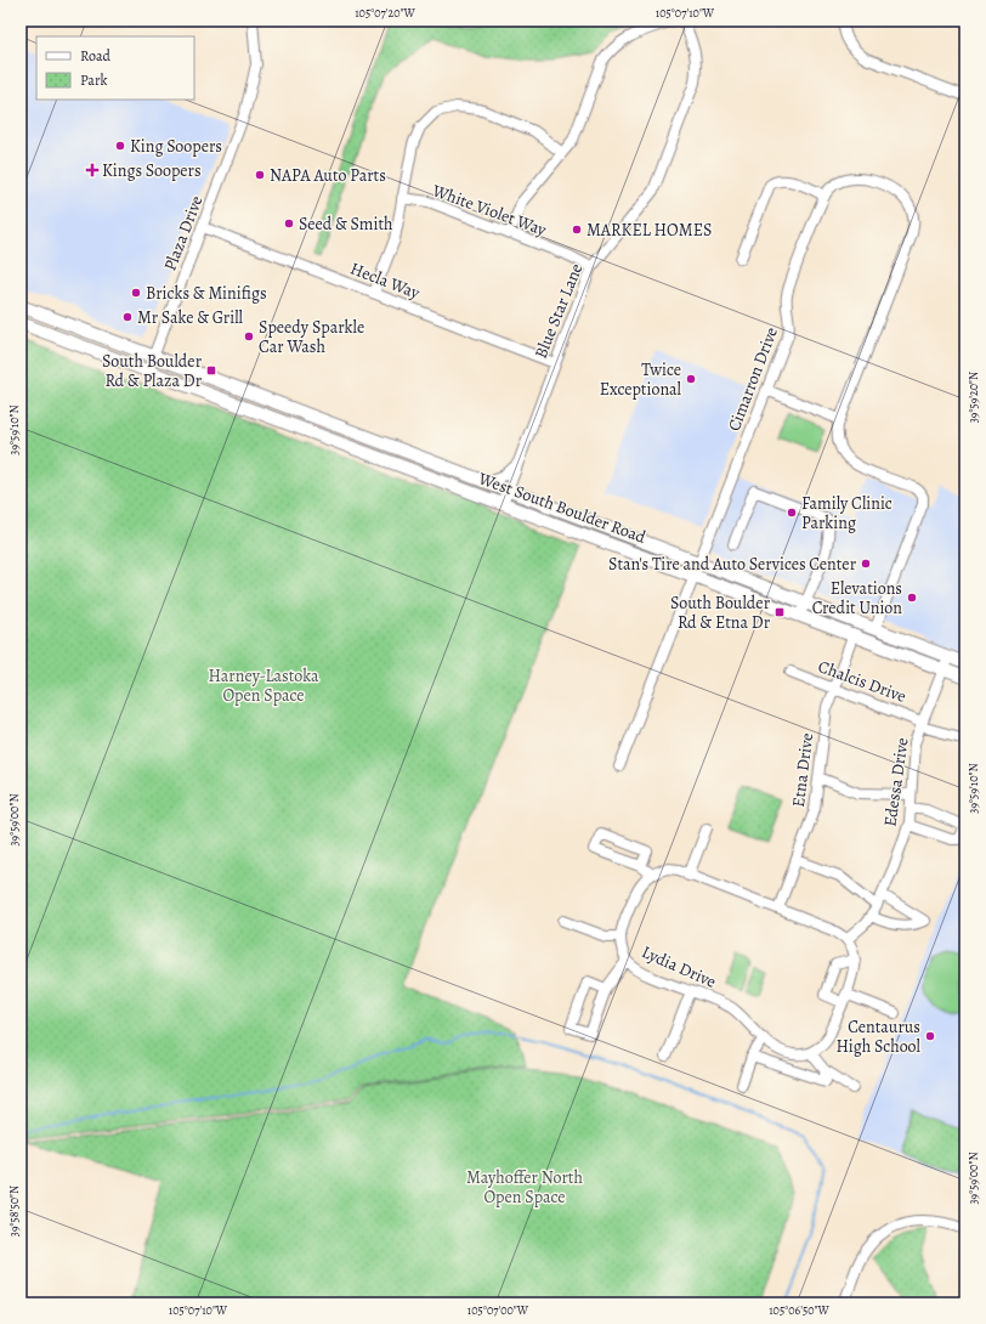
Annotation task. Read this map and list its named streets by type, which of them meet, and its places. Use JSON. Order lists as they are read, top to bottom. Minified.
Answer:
{"streets":{"main road":["West South Boulder Road"],"street":["White Violet Way","Plaza Drive","Hecla Way","Blue Star Lane","Cimarron Drive","Chalcis Drive","Etna Drive","Edessa Drive","Lydia Drive"]},"crossings":[["White Violet Way","Blue Star Lane"],["Plaza Drive","Hecla Way"],["Plaza Drive","West South Boulder Road"],["Hecla Way","Blue Star Lane"],["Blue Star Lane","West South Boulder Road"],["Cimarron Drive","West South Boulder Road"],["West South Boulder Road","Etna Drive"],["West South Boulder Road","Edessa Drive"],["Chalcis Drive","Etna Drive"],["Chalcis Drive","Edessa Drive"]],"parks":["Harney-Lastoka Open Space","Mayhoffer North Open Space"],"places":{"other":["King Soopers","NAPA Auto Parts","Seed & Smith","MARKEL HOMES","Bricks & Minifigs","Mr Sake & Grill","Speedy Sparkle Car Wash","Twice Exceptional","Family Clinic Parking","Stan's Tire and Auto Services Center","Elevations Credit Union","Centaurus High School"],"health":["Kings Soopers"],"transit":["South Boulder Rd & Plaza Dr","South Boulder Rd & Etna Dr"]},"legend":["Road","Park"],"coordinates":["105°07'20\"W","105°07'10\"W","39°59'20\"N","39°59'10\"N","39°59'00\"N","39°58'50\"N","105°07'00\"W","105°06'50\"W"]}
